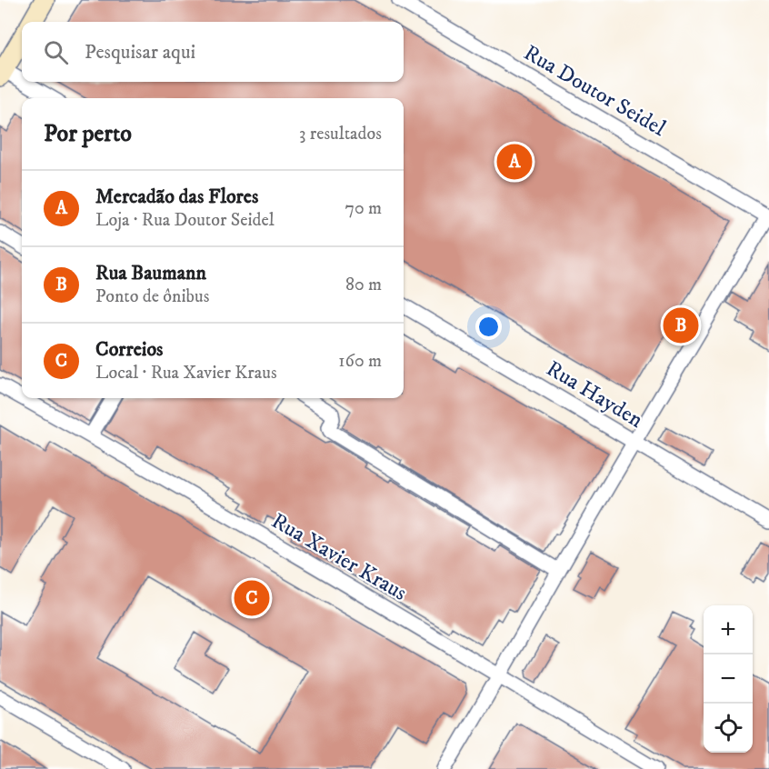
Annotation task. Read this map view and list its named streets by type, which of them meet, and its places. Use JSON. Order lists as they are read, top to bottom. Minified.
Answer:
{"streets":{"street":["Rua Doutor Seidel","Rua Hayden","Rua Xavier Kraus"]},"page":{"search":"Pesquisar aqui","heading":["Por perto","3 resultados"],"pins":["A","B","C"],"list":[{"mark":"A","name":"Mercadão das Flores","note":"Loja · Rua Doutor Seidel","value":"70 m"},{"mark":"B","name":"Rua Baumann","note":"Ponto de ônibus","value":"80 m"},{"mark":"C","name":"Correios","note":"Local · Rua Xavier Kraus","value":"160 m"}],"map_buttons":["+","−"]}}
